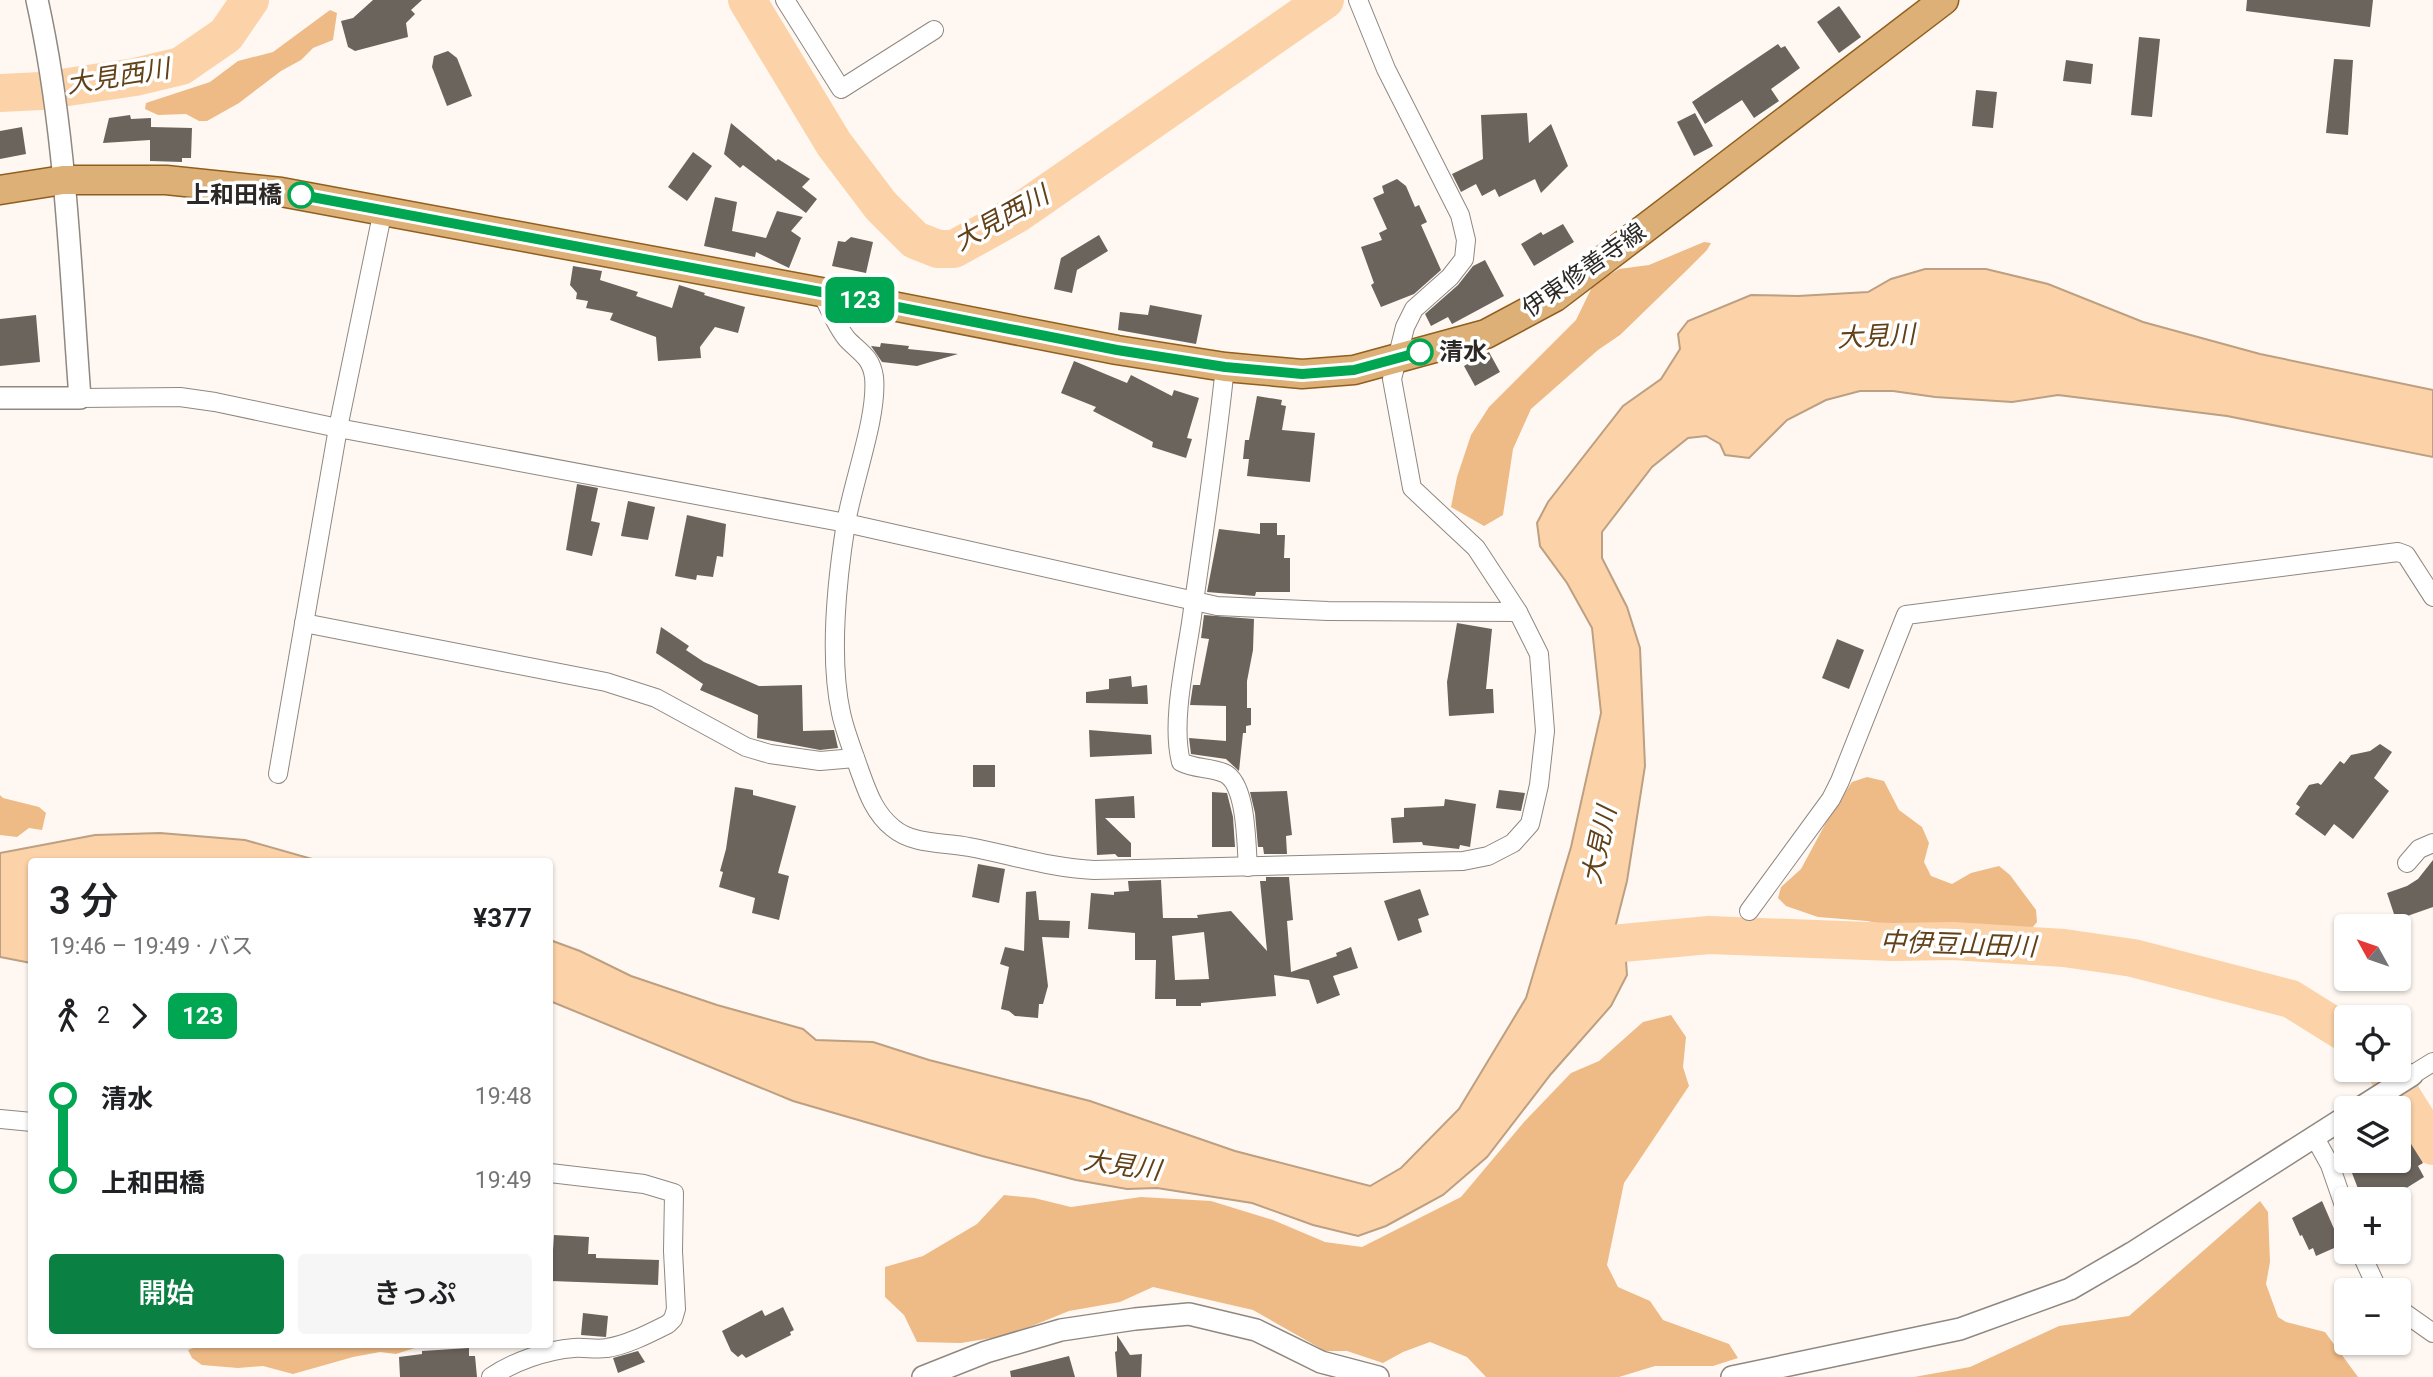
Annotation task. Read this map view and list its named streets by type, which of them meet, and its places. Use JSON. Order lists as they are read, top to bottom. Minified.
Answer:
{"streets":{"main road":["伊東修善寺線"]},"water":["大見西川","大見川","中伊豆山田川"],"places":["上和田橋","清水"],"lines":["bus line 123"],"north":"top left","page":{"on_map":"123","heading":["3 分","19:46 – 19:49 · バス","¥377"],"map_buttons":["+","−"],"legs":["2","123"],"list":[{"name":"清水","value":"19:48"},{"name":"上和田橋","value":"19:49"}],"buttons":["開始","きっぷ"]}}
